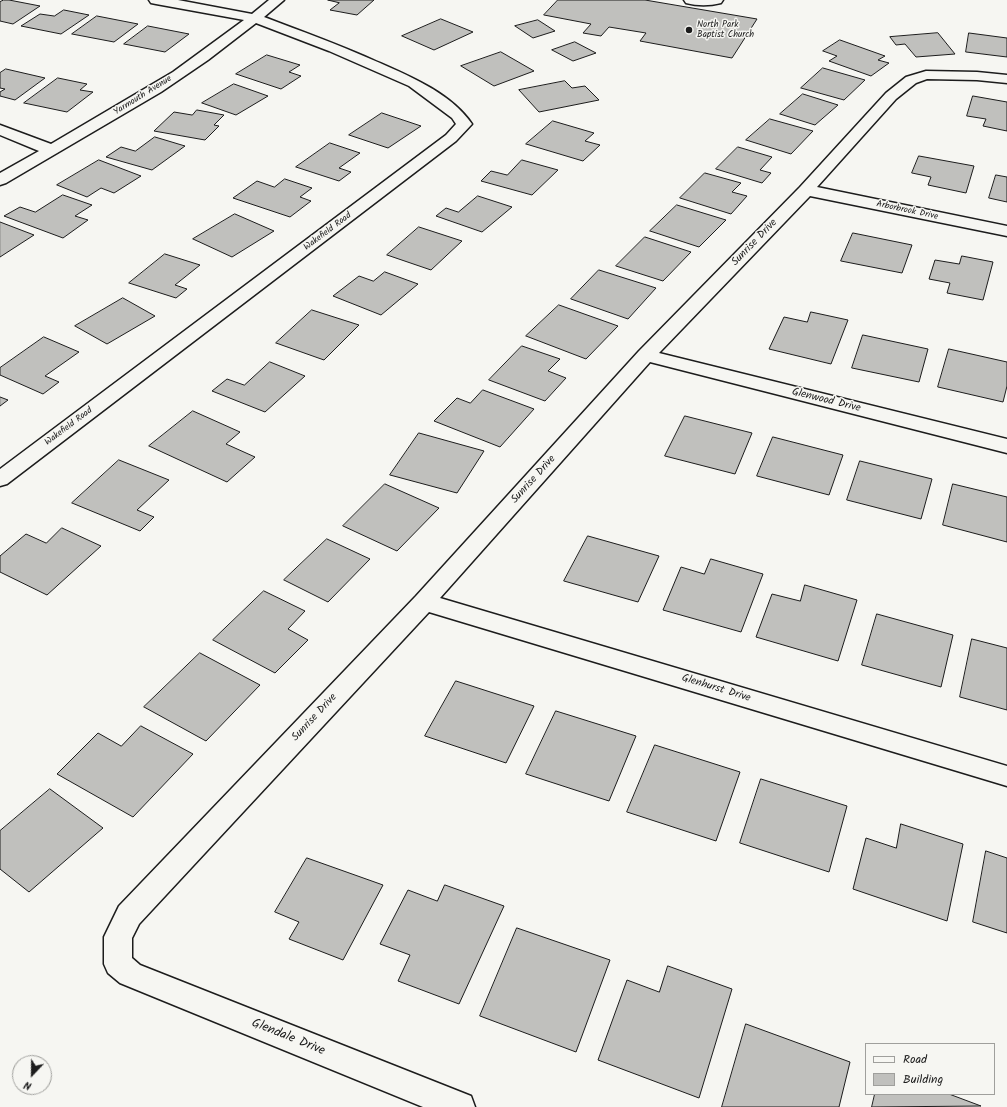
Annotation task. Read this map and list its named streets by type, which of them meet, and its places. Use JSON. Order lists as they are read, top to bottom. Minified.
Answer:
{"streets":{"street":["Yarmouth Avenue","Arborbrook Drive","Wakefield Road","Sunrise Drive","Glenwood Drive","Glenhurst Drive","Glendale Drive"]},"crossings":[["Yarmouth Avenue","Wakefield Road"],["Arborbrook Drive","Sunrise Drive"],["Sunrise Drive","Glenwood Drive"],["Sunrise Drive","Glenhurst Drive"],["Sunrise Drive","Glendale Drive"]],"places":["North Park Baptist Church"],"legend":["Road","Building"],"north":"bottom"}
